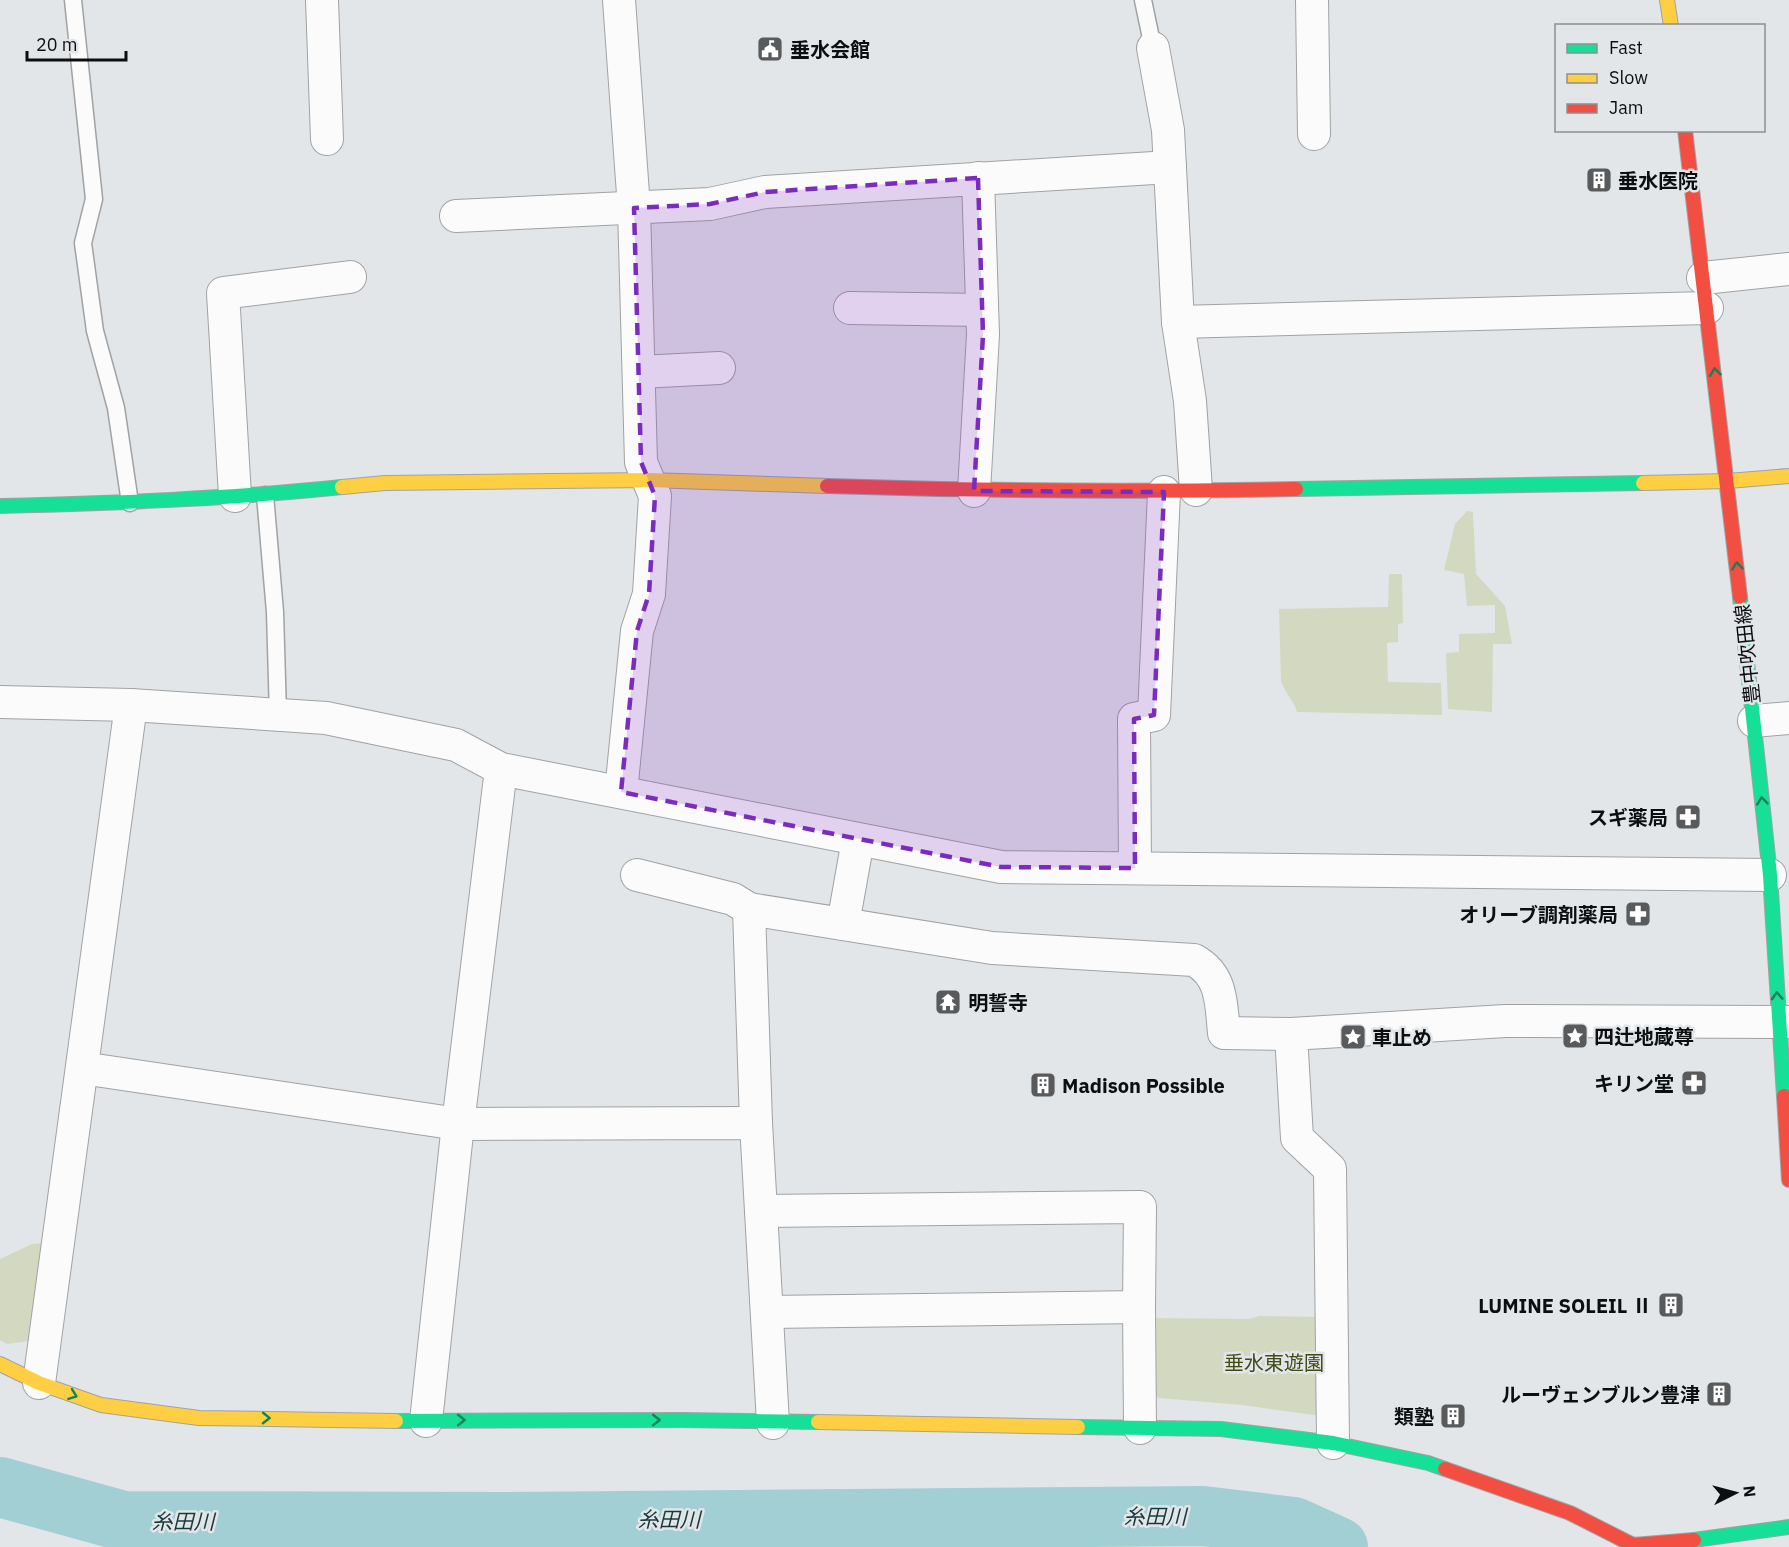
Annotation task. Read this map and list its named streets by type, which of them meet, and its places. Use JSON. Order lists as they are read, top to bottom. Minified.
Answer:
{"streets":{"street":["豊中吹田線"]},"one_way":["豊中吹田線"],"water":["糸田川"],"parks":["垂水東遊園"],"places":{"public building":["垂水会館"],"building":["垂水医院","Madison Possible","LUMINE SOLEIL Ⅱ","ルーヴェンブルン豊津","類塾"],"pharmacy":["スギ薬局","オリーブ調剤薬局","キリン堂"],"temple":["明誓寺"],"place":["四辻地蔵尊","車止め"]},"legend":["Fast","Slow","Jam"],"scale_bar":"20 m","north":"right"}
